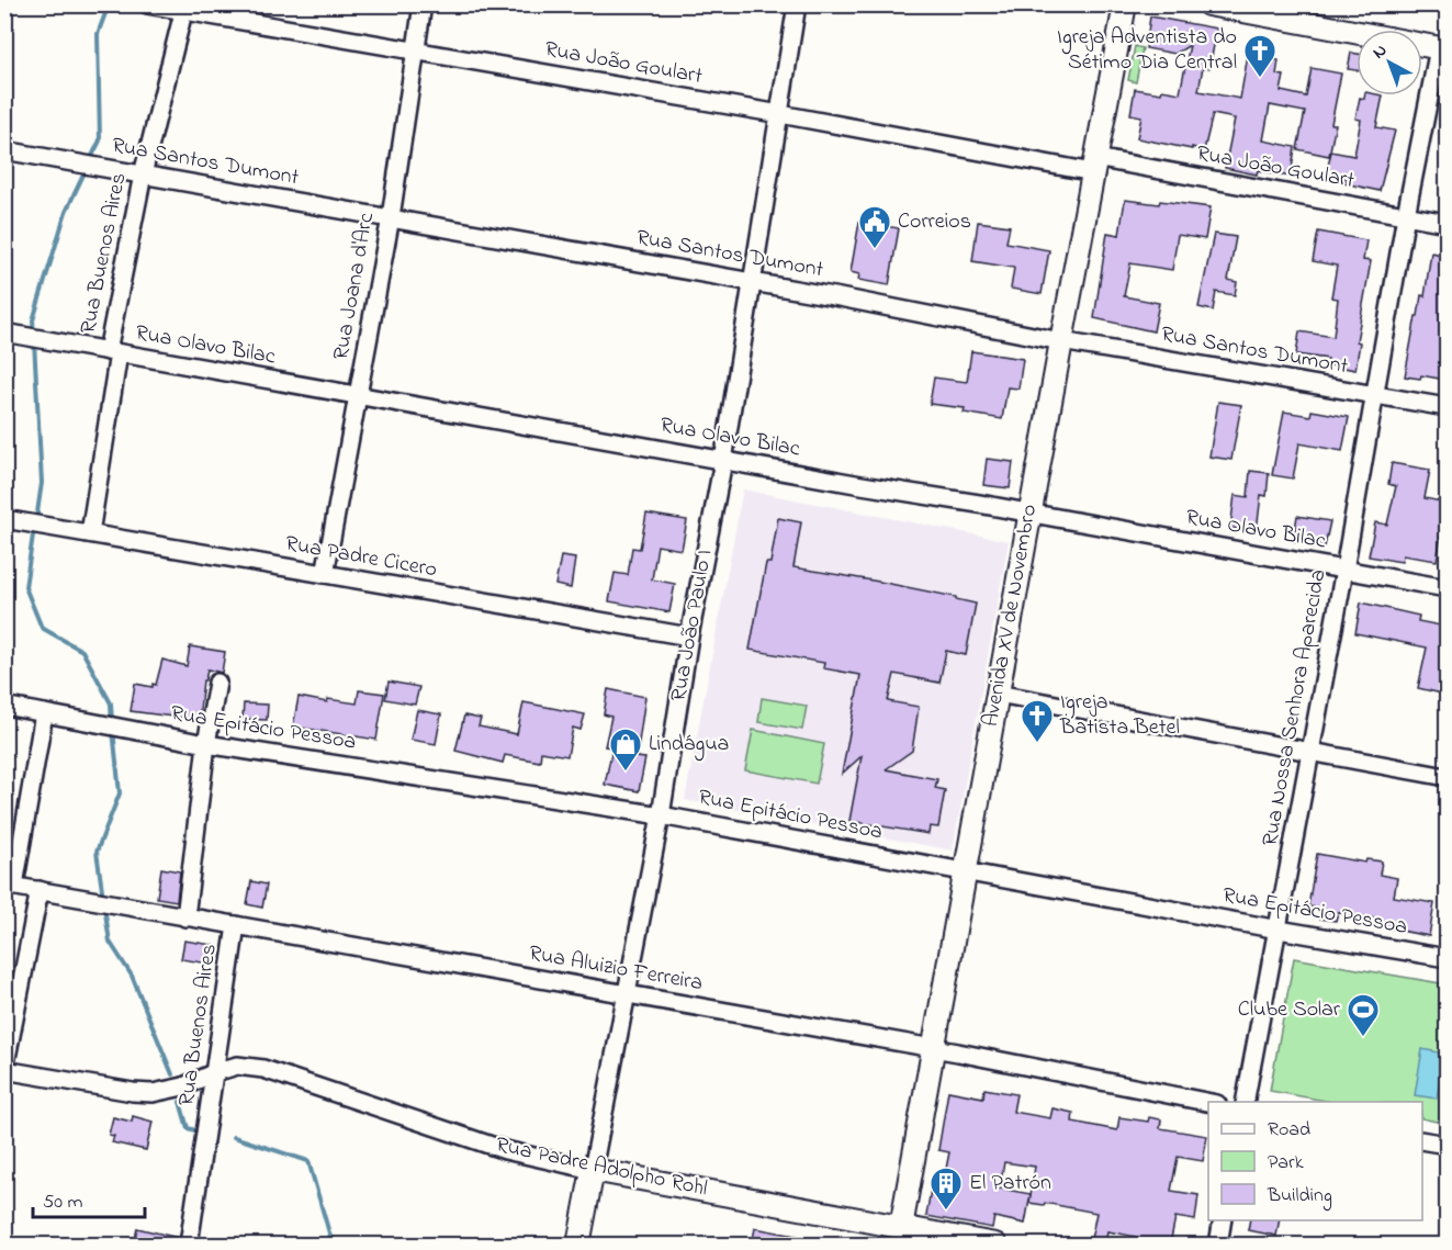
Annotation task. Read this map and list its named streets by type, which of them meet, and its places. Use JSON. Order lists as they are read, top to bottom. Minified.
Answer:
{"streets":{"street":["Rua João Goulart","Rua Santos Dumont","Rua Buenos Aires","Rua Joana d'Arc","Rua Olavo Bilac","Rua Padre Cicero","Avenida XV de Novembro","Rua João Paulo I","Rua Nossa Senhora Aparecida","Rua Epitácio Pessoa","Rua Aluizio Ferreira","Rua Padre Adolpho Rohl"]},"crossings":[["Rua João Goulart","Rua Buenos Aires"],["Rua João Goulart","Rua Joana d'Arc"],["Rua João Goulart","Avenida XV de Novembro"],["Rua João Goulart","Rua João Paulo I"],["Rua João Goulart","Rua Nossa Senhora Aparecida"],["Rua Santos Dumont","Rua Buenos Aires"],["Rua Santos Dumont","Rua Joana d'Arc"],["Rua Santos Dumont","Avenida XV de Novembro"],["Rua Santos Dumont","Rua João Paulo I"],["Rua Santos Dumont","Rua Nossa Senhora Aparecida"],["Rua Buenos Aires","Rua Olavo Bilac"],["Rua Buenos Aires","Rua Padre Cicero"],["Rua Buenos Aires","Rua Epitácio Pessoa"],["Rua Buenos Aires","Rua Aluizio Ferreira"],["Rua Buenos Aires","Rua Padre Adolpho Rohl"],["Rua Joana d'Arc","Rua Olavo Bilac"],["Rua Joana d'Arc","Rua Padre Cicero"],["Rua Olavo Bilac","Avenida XV de Novembro"],["Rua Olavo Bilac","Rua João Paulo I"],["Rua Olavo Bilac","Rua Nossa Senhora Aparecida"],["Rua Padre Cicero","Rua João Paulo I"],["Avenida XV de Novembro","Rua Epitácio Pessoa"],["Avenida XV de Novembro","Rua Aluizio Ferreira"],["Avenida XV de Novembro","Rua Padre Adolpho Rohl"],["Rua João Paulo I","Rua Epitácio Pessoa"],["Rua João Paulo I","Rua Aluizio Ferreira"],["Rua João Paulo I","Rua Padre Adolpho Rohl"],["Rua Nossa Senhora Aparecida","Rua Epitácio Pessoa"]],"places":{"church":["Igreja Adventista do Sétimo Dia Central","Igreja Batista Betel"],"public building":["Correios"],"shop":["Lindágua"],"sports":["Clube Solar"],"building":["El Patrón"]},"legend":["Road","Park","Building"],"scale_bar":"50 m","north":"top left"}
